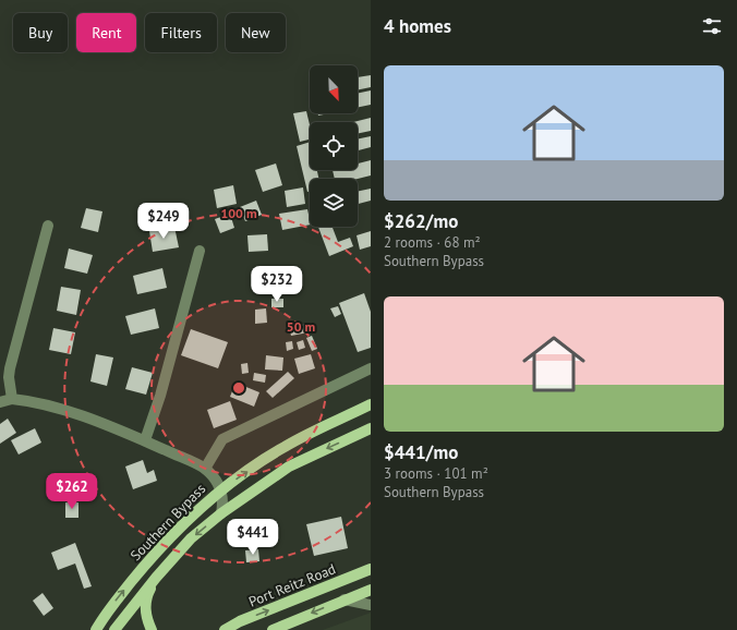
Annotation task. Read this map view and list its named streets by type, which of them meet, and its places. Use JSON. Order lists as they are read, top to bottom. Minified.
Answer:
{"streets":{"main road":["Southern Bypass","Port Reitz Road"]},"north":"bottom right","page":{"heading":"4 homes","chip":["Buy","Rent","Filters","New"],"list":[{"name":"$262/mo","note":"2 rooms · 68 m² · Southern Bypass"},{"name":"$441/mo","note":"3 rooms · 101 m² · Southern Bypass"}],"price":["$249","$232","$262","$441"]},"rings":["100 m","50 m"]}
